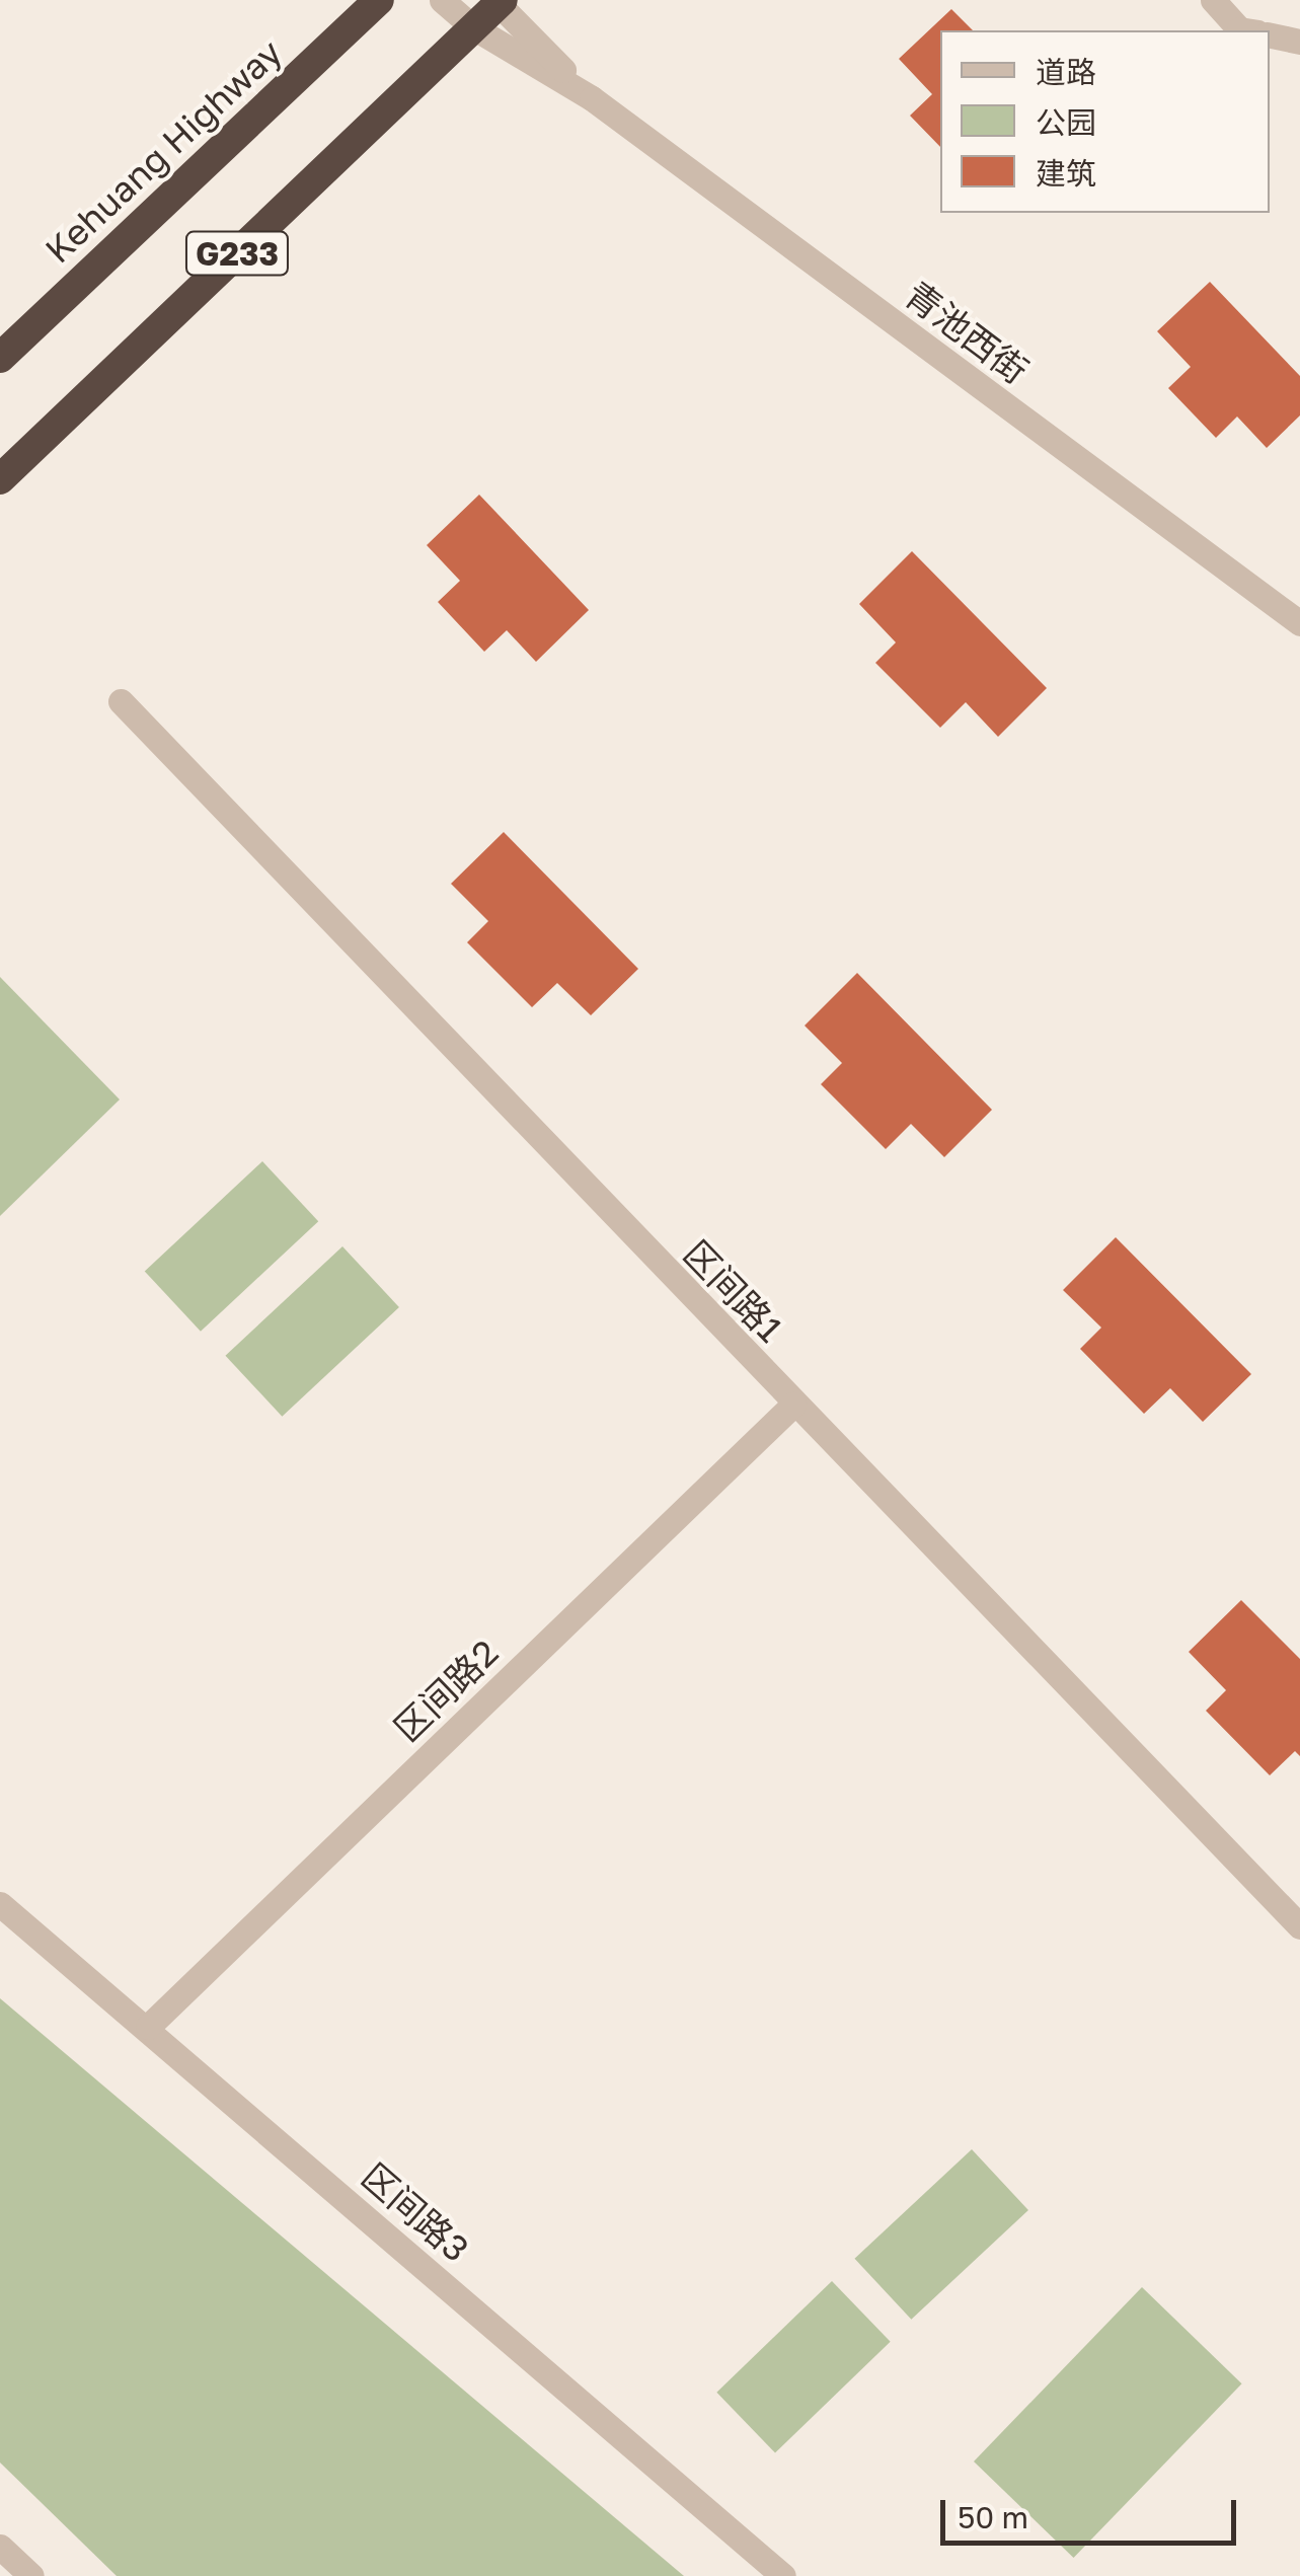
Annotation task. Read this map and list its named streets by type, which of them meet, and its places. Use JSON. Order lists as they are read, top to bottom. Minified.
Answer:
{"streets":{"highway":["Kehuang Highway","G233"],"street":["青池西街","区间路1","区间路2","区间路3"]},"crossings":[["G233","青池西街"],["区间路1","区间路2"],["区间路2","区间路3"]],"legend":["道路","公园","建筑"],"scale_bar":"50 m"}
